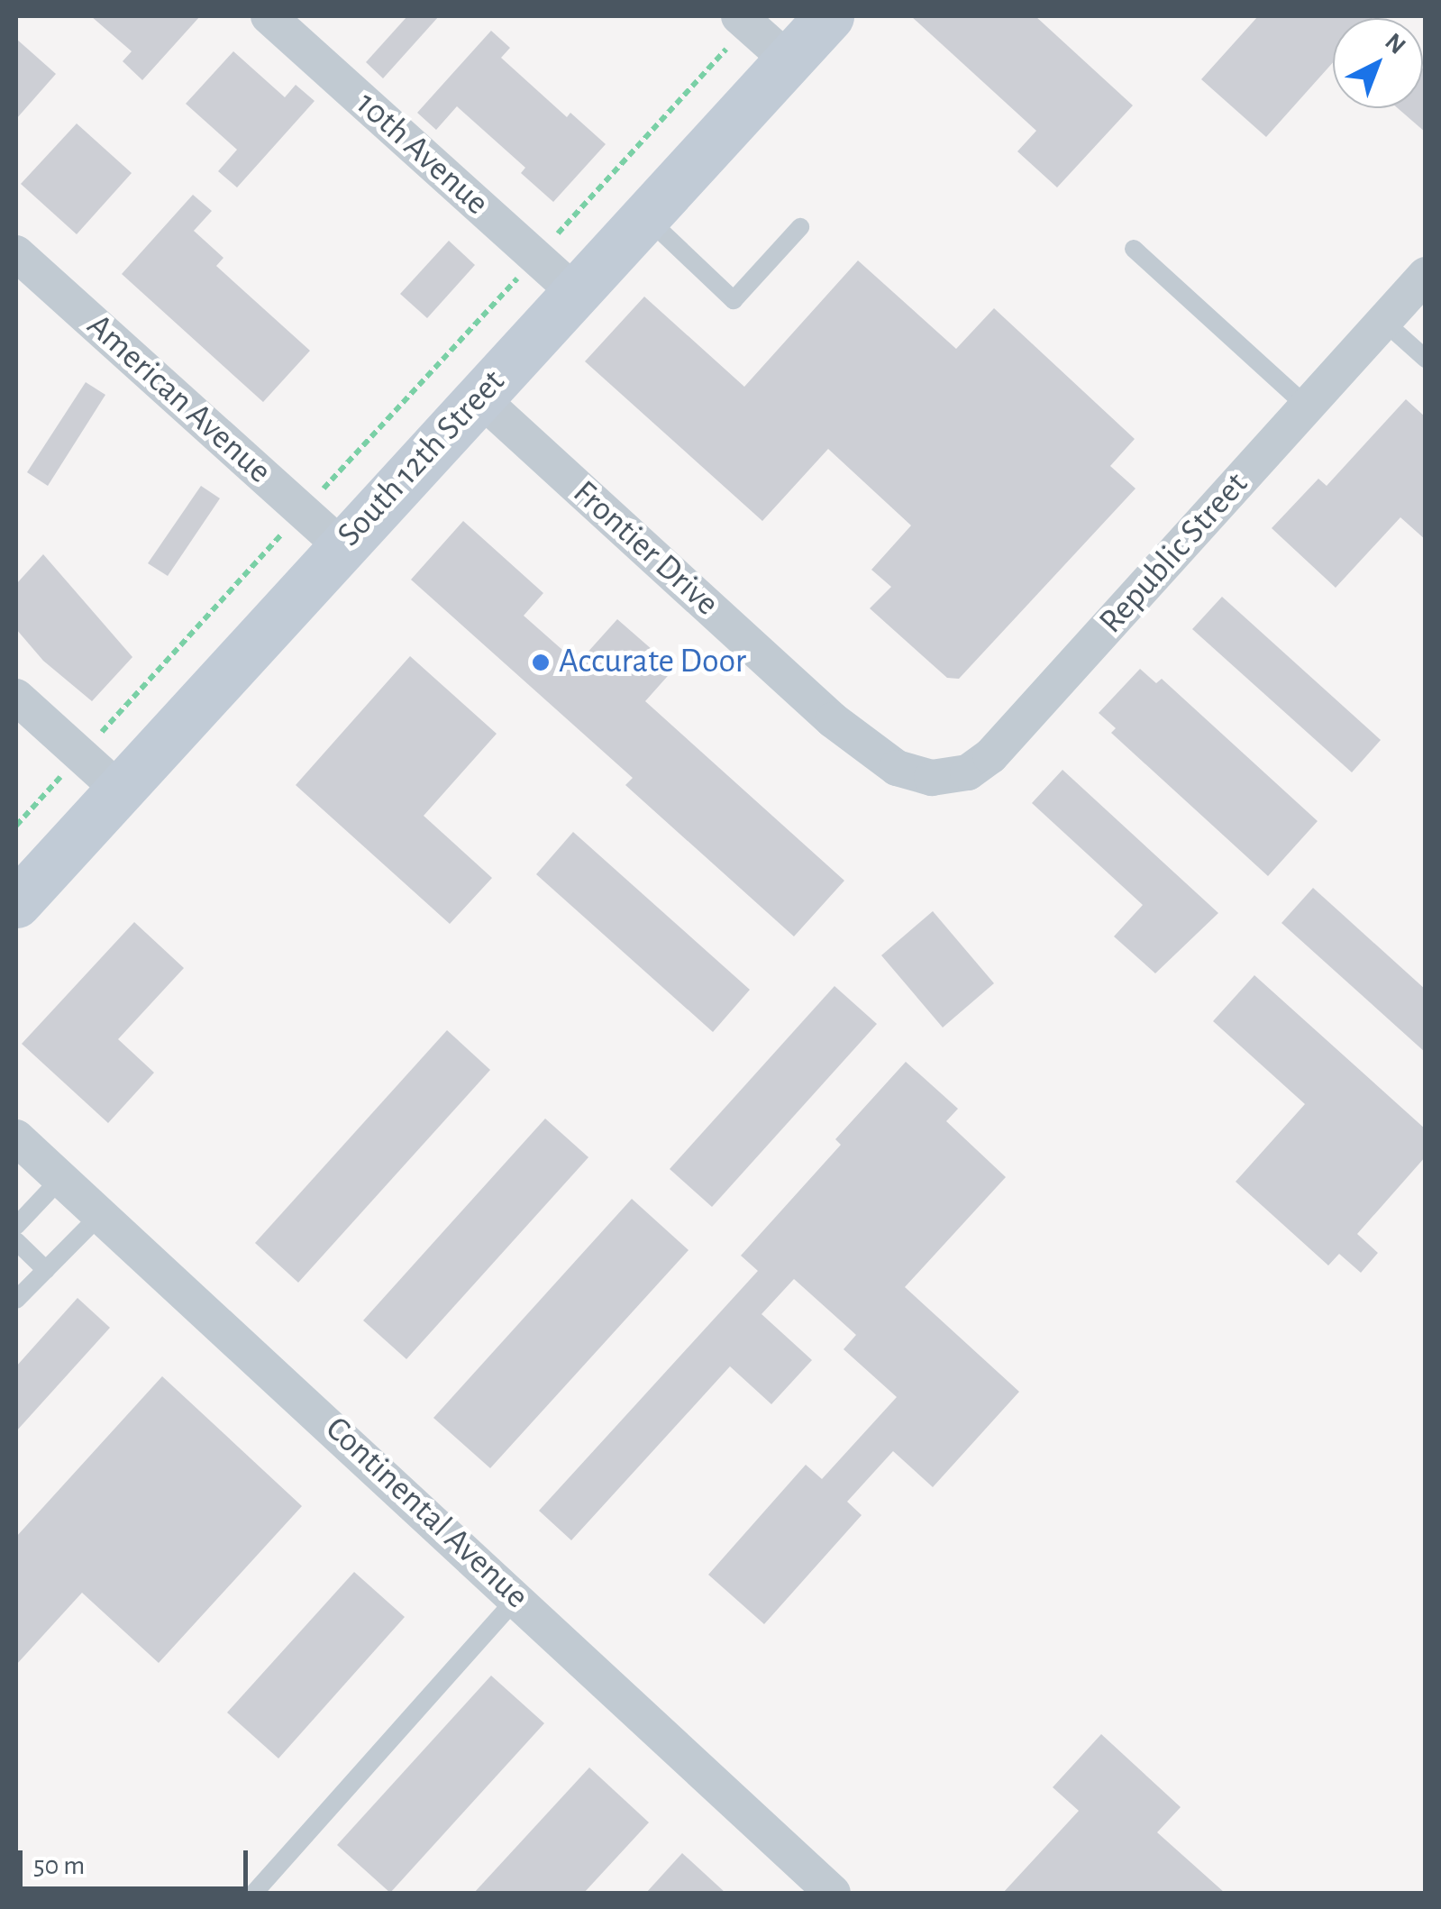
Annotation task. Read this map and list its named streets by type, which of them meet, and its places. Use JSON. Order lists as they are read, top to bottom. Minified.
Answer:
{"streets":{"street":["10th Avenue","American Avenue","South 12th Street","Frontier Drive","Republic Street","Continental Avenue"]},"crossings":[["10th Avenue","South 12th Street"],["American Avenue","South 12th Street"],["South 12th Street","Frontier Drive"],["Frontier Drive","Republic Street"]],"places":["Accurate Door"],"scale_bar":"50 m","north":"top right"}
